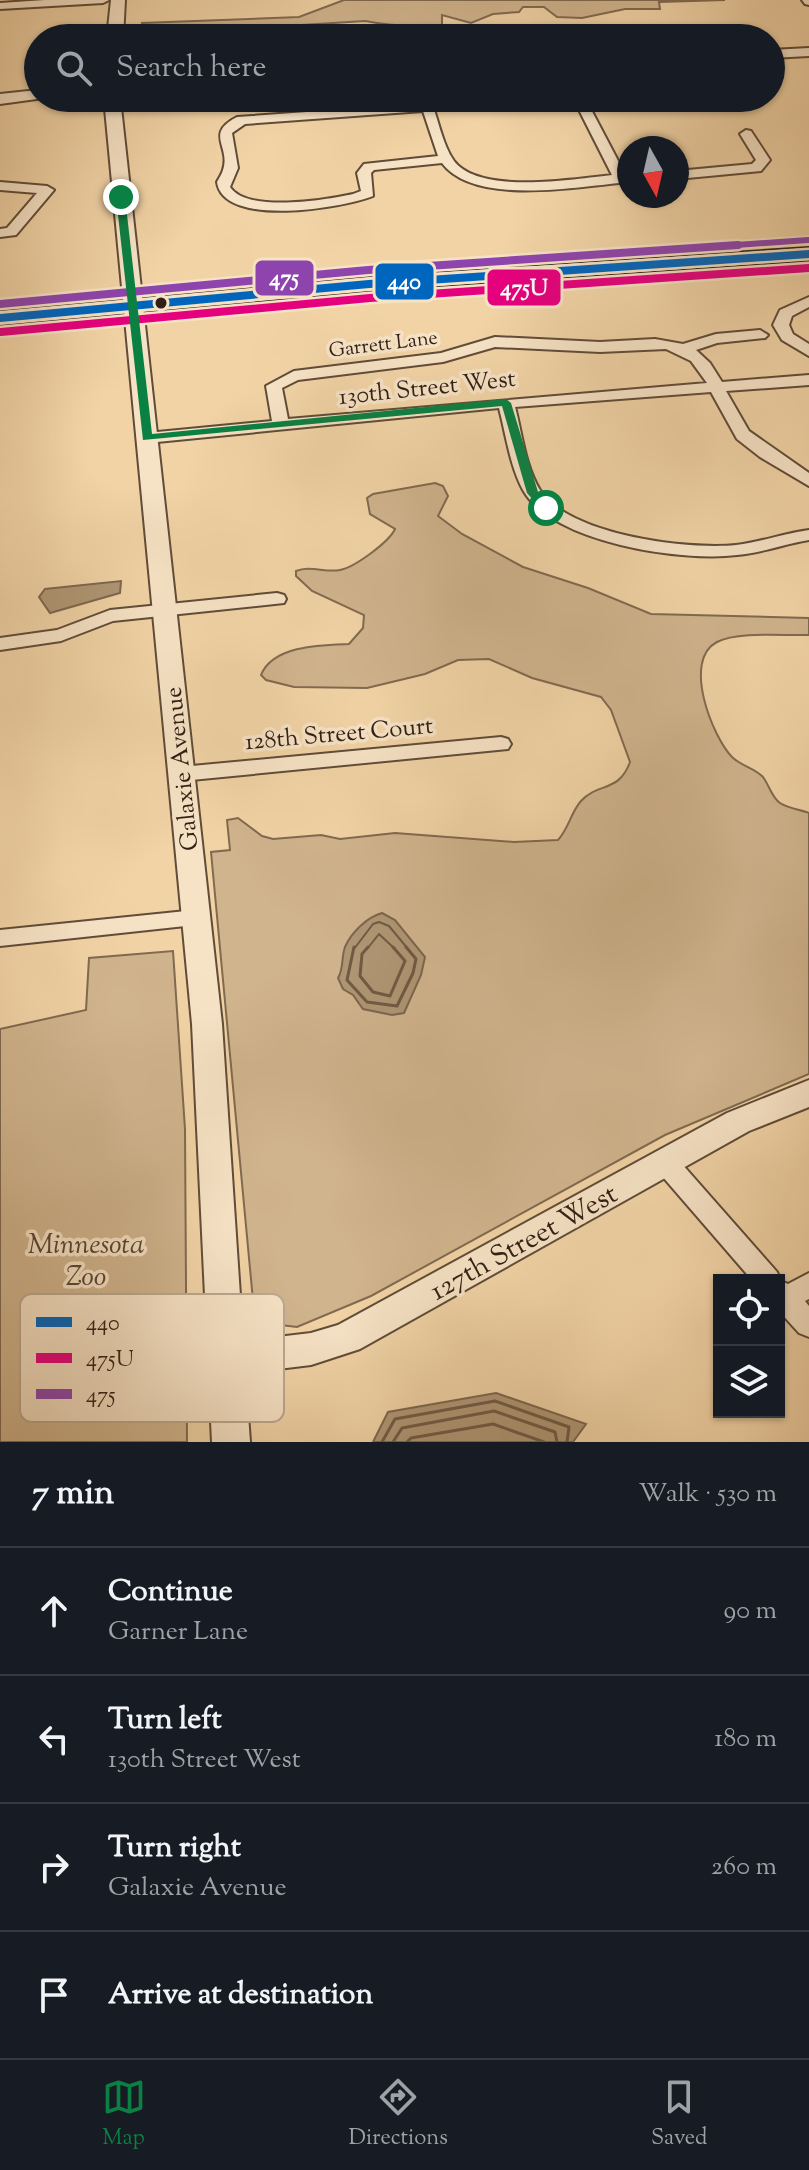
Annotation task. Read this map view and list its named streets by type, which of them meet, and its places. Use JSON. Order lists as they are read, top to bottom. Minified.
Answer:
{"streets":{"street":["Garrett Lane","130th Street West","128th Street Court","Galaxie Avenue","127th Street West"]},"crossings":[["Garrett Lane","130th Street West"],["130th Street West","Galaxie Avenue"],["128th Street Court","Galaxie Avenue"]],"parks":["Minnesota Zoo"],"lines":["transit line 475","transit line 440","transit line 475U"],"legend":["440","475U","475"],"north":"bottom","page":{"search":"Search here","heading":["7 min","Walk · 530 m"],"list":[["Continue","Garner Lane","90 m"],["Turn left","130th Street West","180 m"],["Turn right","Galaxie Avenue","260 m"],"Arrive at destination"],"nav":["Map","Directions","Saved"]}}
